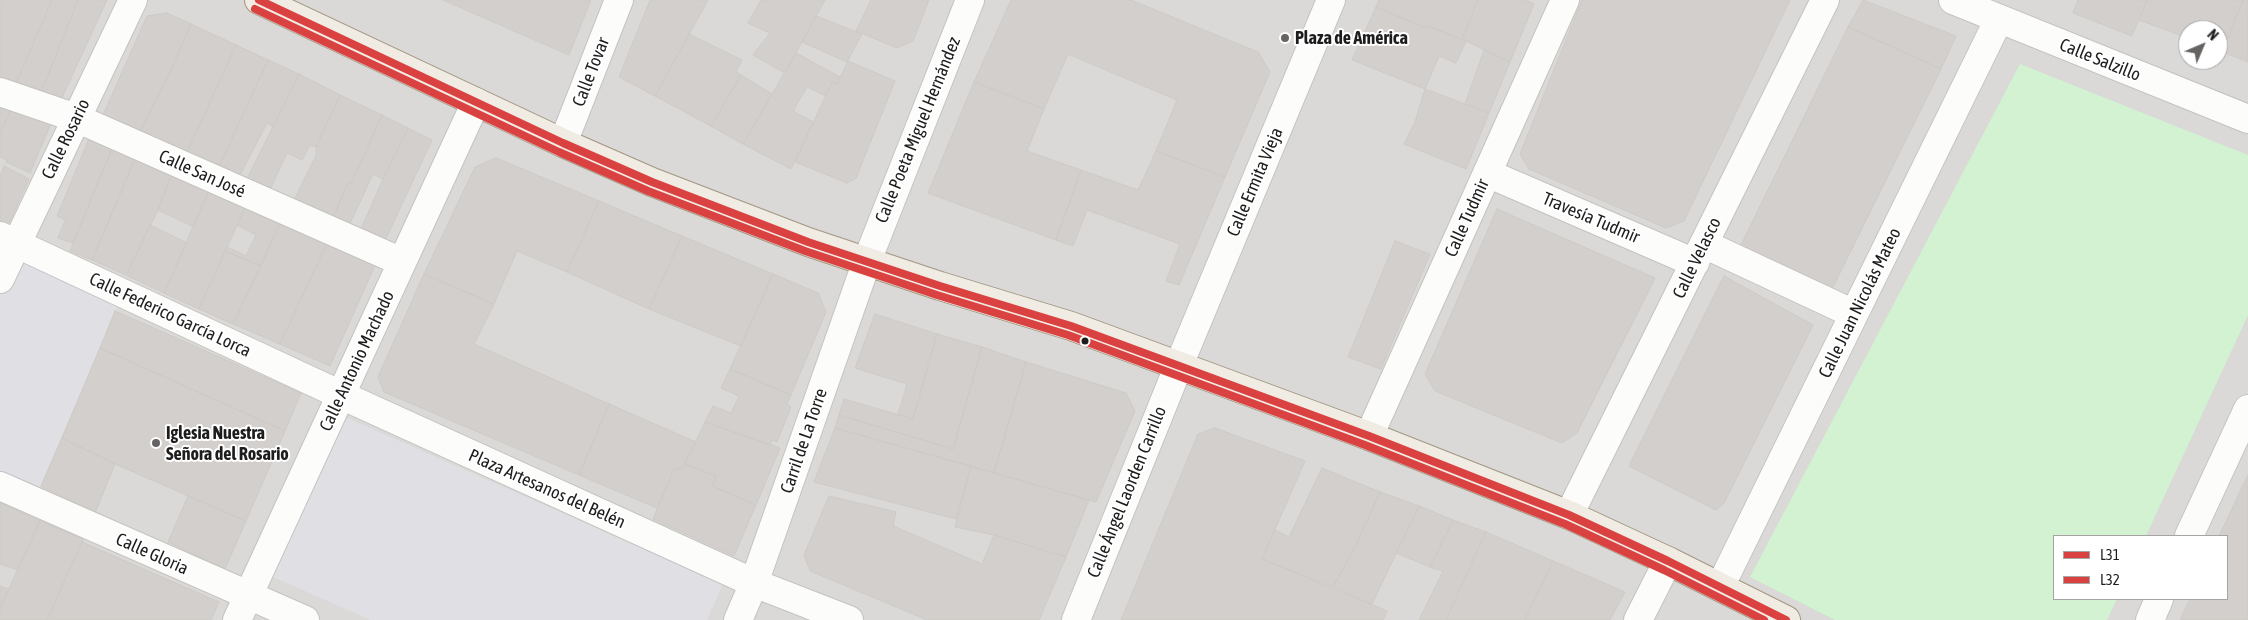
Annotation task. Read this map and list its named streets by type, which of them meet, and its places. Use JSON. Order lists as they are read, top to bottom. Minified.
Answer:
{"streets":{"street":["Calle Salzillo","Calle Tovar","Calle Poeta Miguel Hernández","Calle Rosario","Calle San José","Calle Ermita Vieja","Calle Tudmir","Travesía Tudmir","Calle Velasco","Calle Juan Nicolás Mateo","Calle Federico García Lorca","Calle Antonio Machado","Carril de La Torre","Plaza Artesanos del Belén","Calle Ángel Laorden Carrillo","Calle Gloria"]},"crossings":[["Calle Salzillo","Calle Juan Nicolás Mateo"],["Calle Poeta Miguel Hernández","Carril de La Torre"],["Calle Rosario","Calle San José"],["Calle Rosario","Calle Federico García Lorca"],["Calle San José","Calle Antonio Machado"],["Calle Ermita Vieja","Calle Ángel Laorden Carrillo"],["Calle Tudmir","Travesía Tudmir"],["Travesía Tudmir","Calle Velasco"],["Travesía Tudmir","Calle Juan Nicolás Mateo"],["Calle Federico García Lorca","Calle Antonio Machado"],["Calle Federico García Lorca","Plaza Artesanos del Belén"],["Calle Antonio Machado","Plaza Artesanos del Belén"],["Calle Antonio Machado","Calle Gloria"],["Carril de La Torre","Plaza Artesanos del Belén"]],"places":["Plaza de América","Iglesia Nuestra Señora del Rosario"],"lines":["transit line L31","transit line L32"],"legend":["L31","L32"],"north":"top right"}
